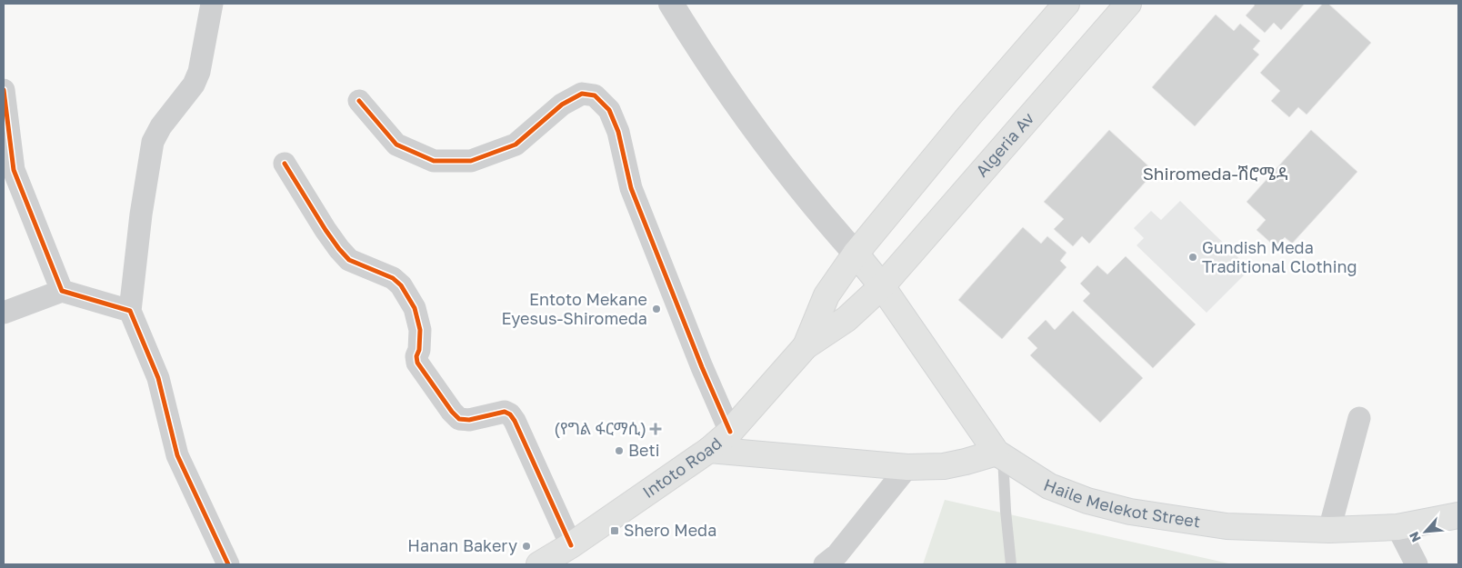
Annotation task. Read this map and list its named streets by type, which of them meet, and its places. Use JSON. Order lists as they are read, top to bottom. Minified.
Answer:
{"streets":{"main road":["Algeria Av","Intoto Road","Haile Melekot Street"]},"crossings":[["Algeria Av","Intoto Road"],["Algeria Av","Haile Melekot Street"]],"districts":["Shiromeda-ሽሮሜዳ"],"places":{"other":["Gundish Meda Traditional Clothing","Entoto Mekane Eyesus-Shiromeda","Beti","Hanan Bakery"],"health":["(የግል ፋርማሲ)"],"transit":["Shero Meda"]},"north":"bottom left"}
